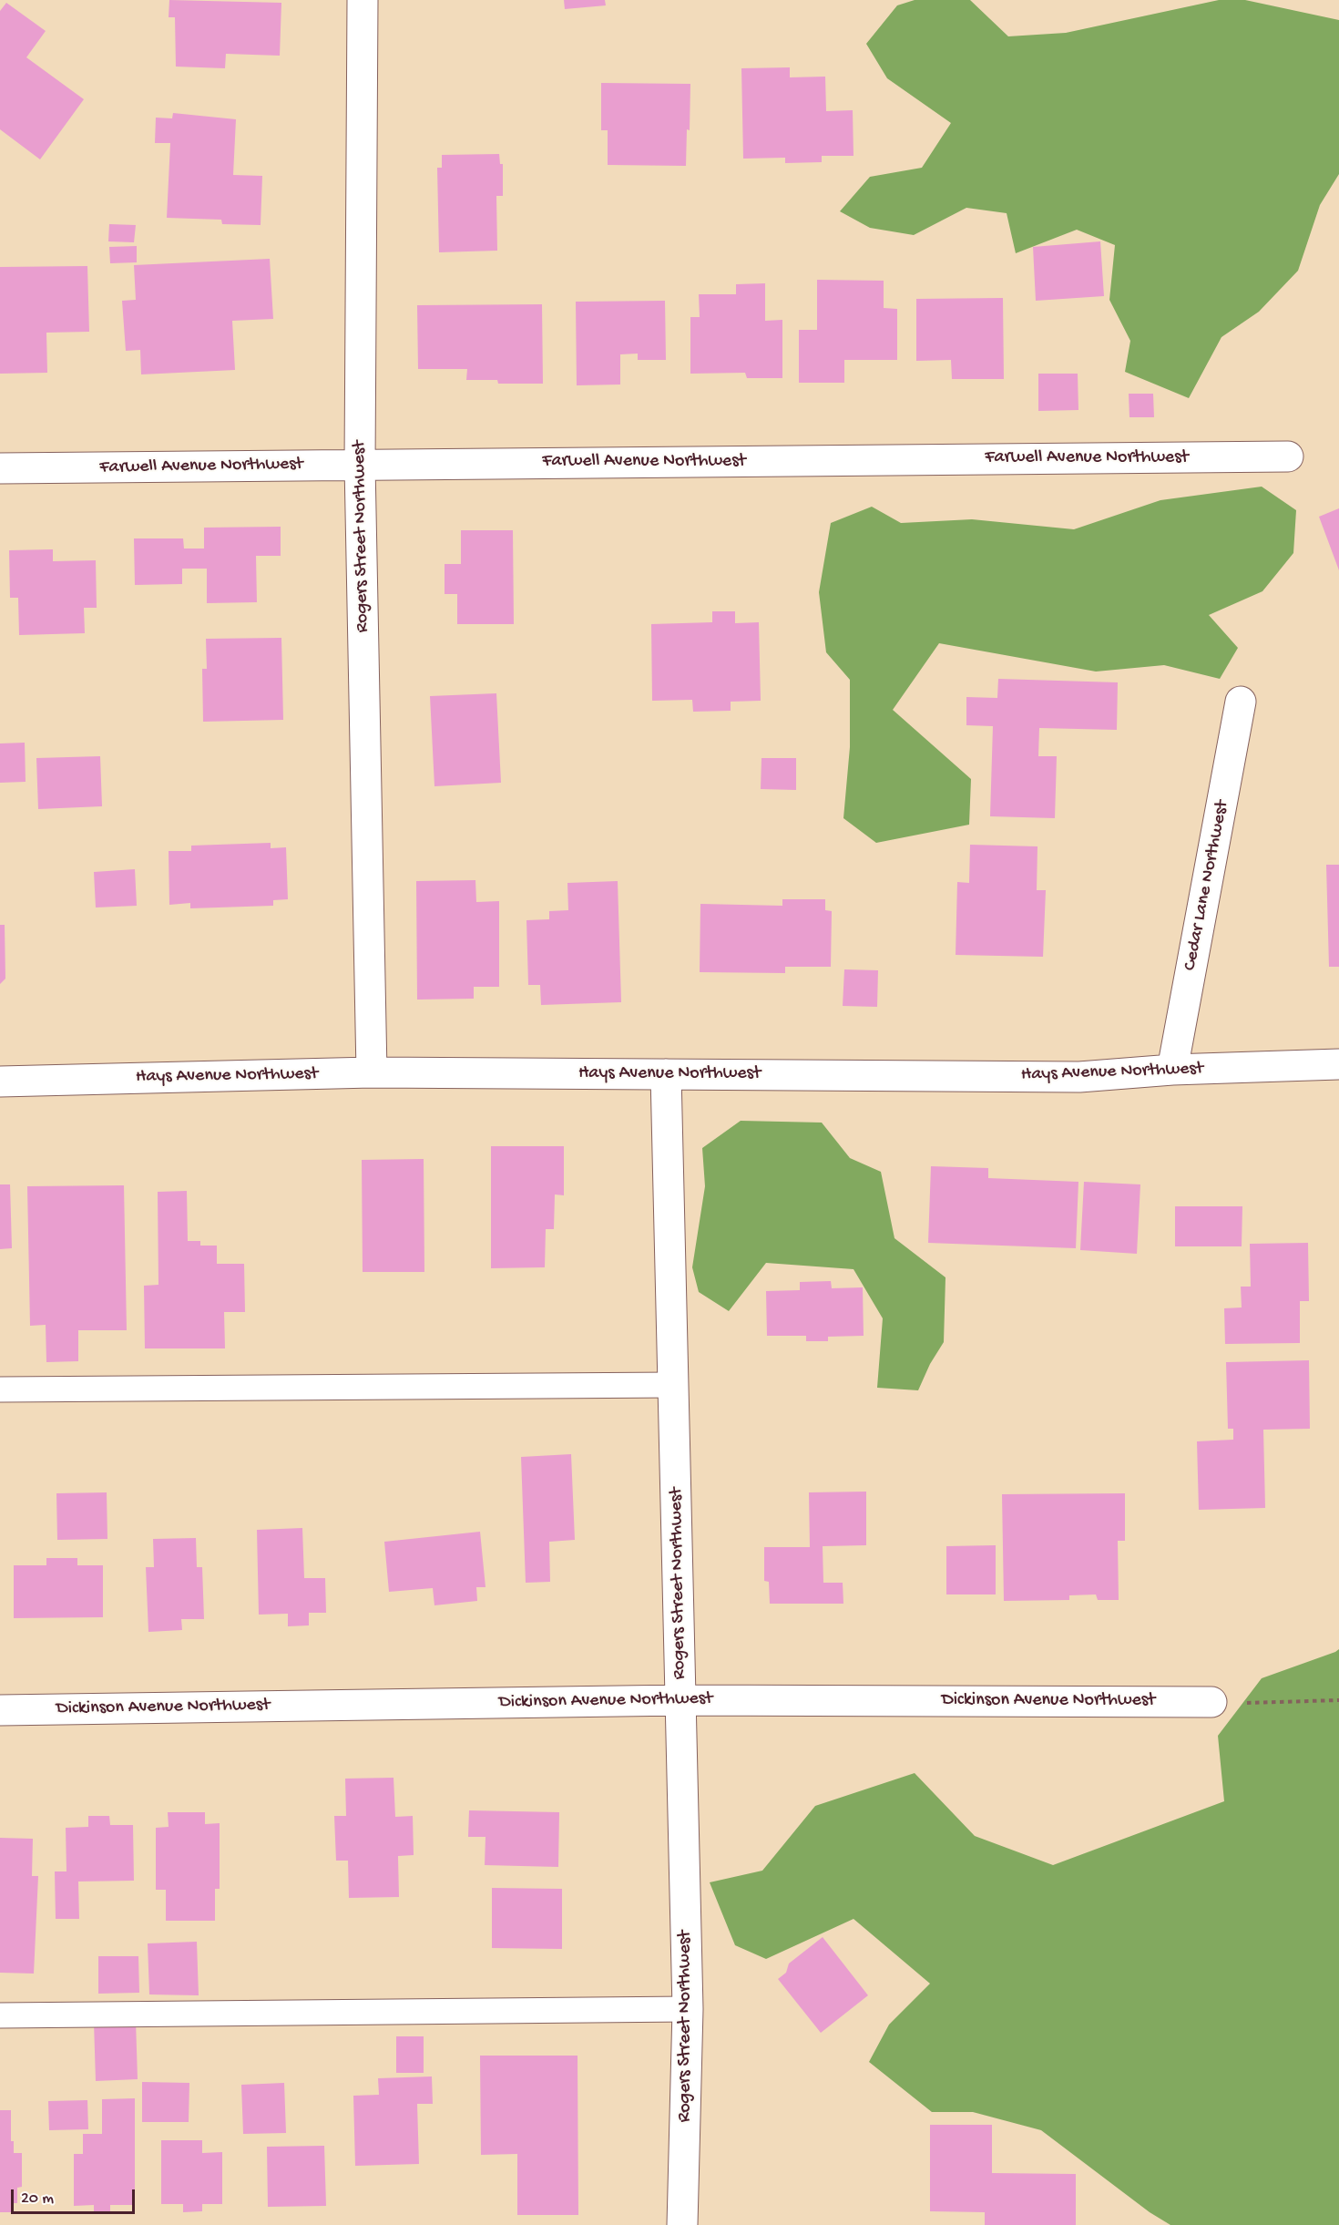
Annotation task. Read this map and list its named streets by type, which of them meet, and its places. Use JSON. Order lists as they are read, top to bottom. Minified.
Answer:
{"streets":{"street":["Farwell Avenue Northwest","Rogers Street Northwest","Cedar Lane Northwest","Hays Avenue Northwest","Dickinson Avenue Northwest"]},"crossings":[["Farwell Avenue Northwest","Rogers Street Northwest"],["Rogers Street Northwest","Hays Avenue Northwest"],["Rogers Street Northwest","Dickinson Avenue Northwest"],["Cedar Lane Northwest","Hays Avenue Northwest"]],"scale_bar":"20 m"}
